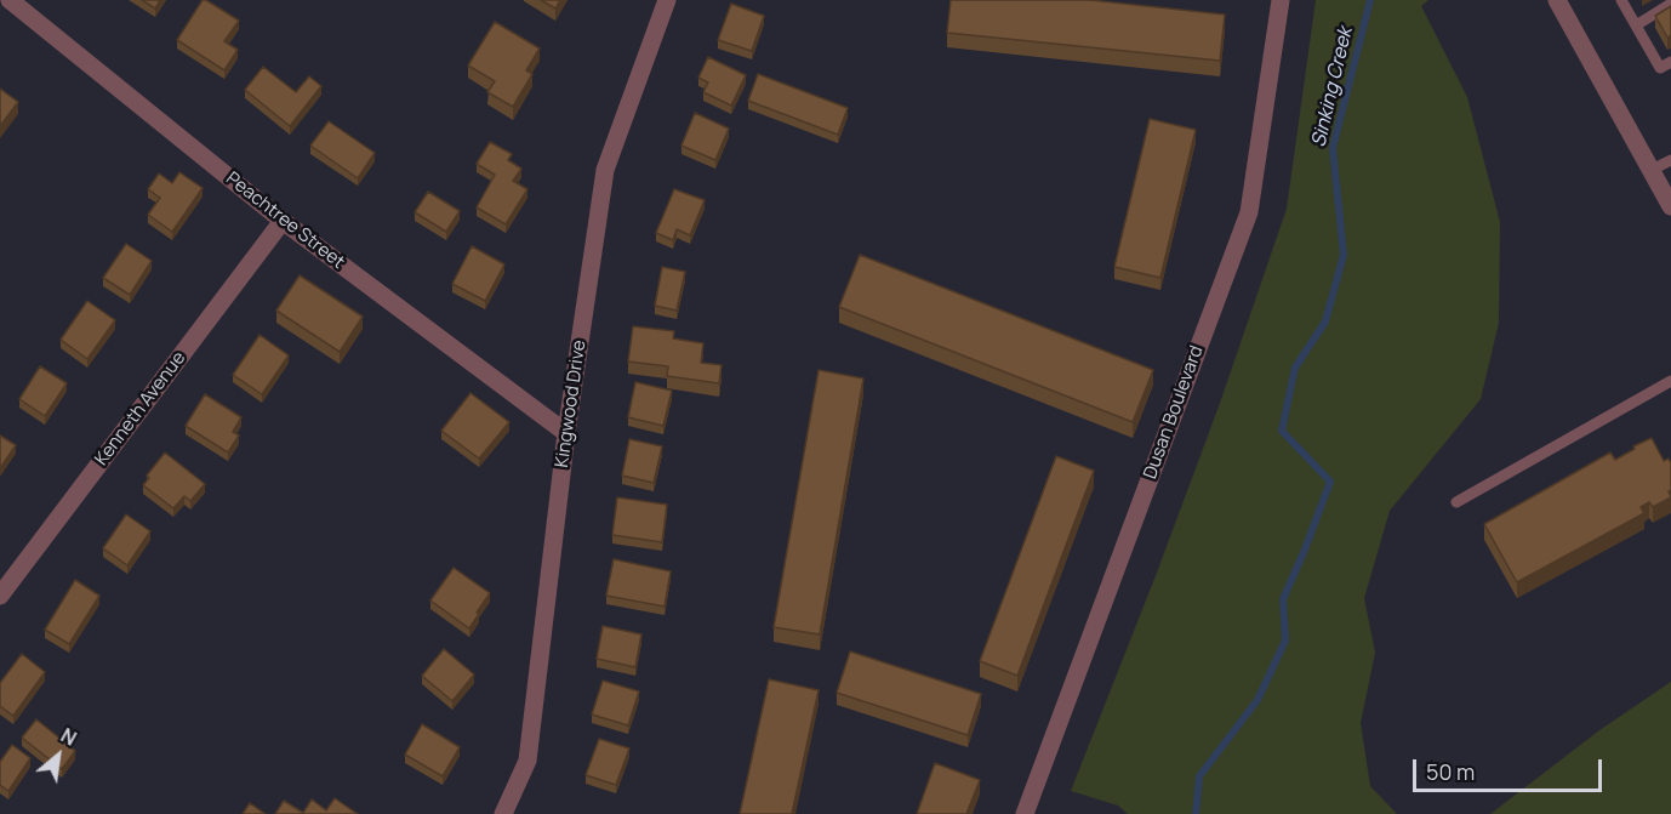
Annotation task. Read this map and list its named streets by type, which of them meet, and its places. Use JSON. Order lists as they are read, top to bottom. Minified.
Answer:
{"streets":{"street":["Peachtree Street","Kingwood Drive","Kenneth Avenue","Dusan Boulevard"]},"crossings":[["Peachtree Street","Kingwood Drive"],["Peachtree Street","Kenneth Avenue"]],"water":["Sinking Creek"],"scale_bar":"50 m","north":"top right"}
